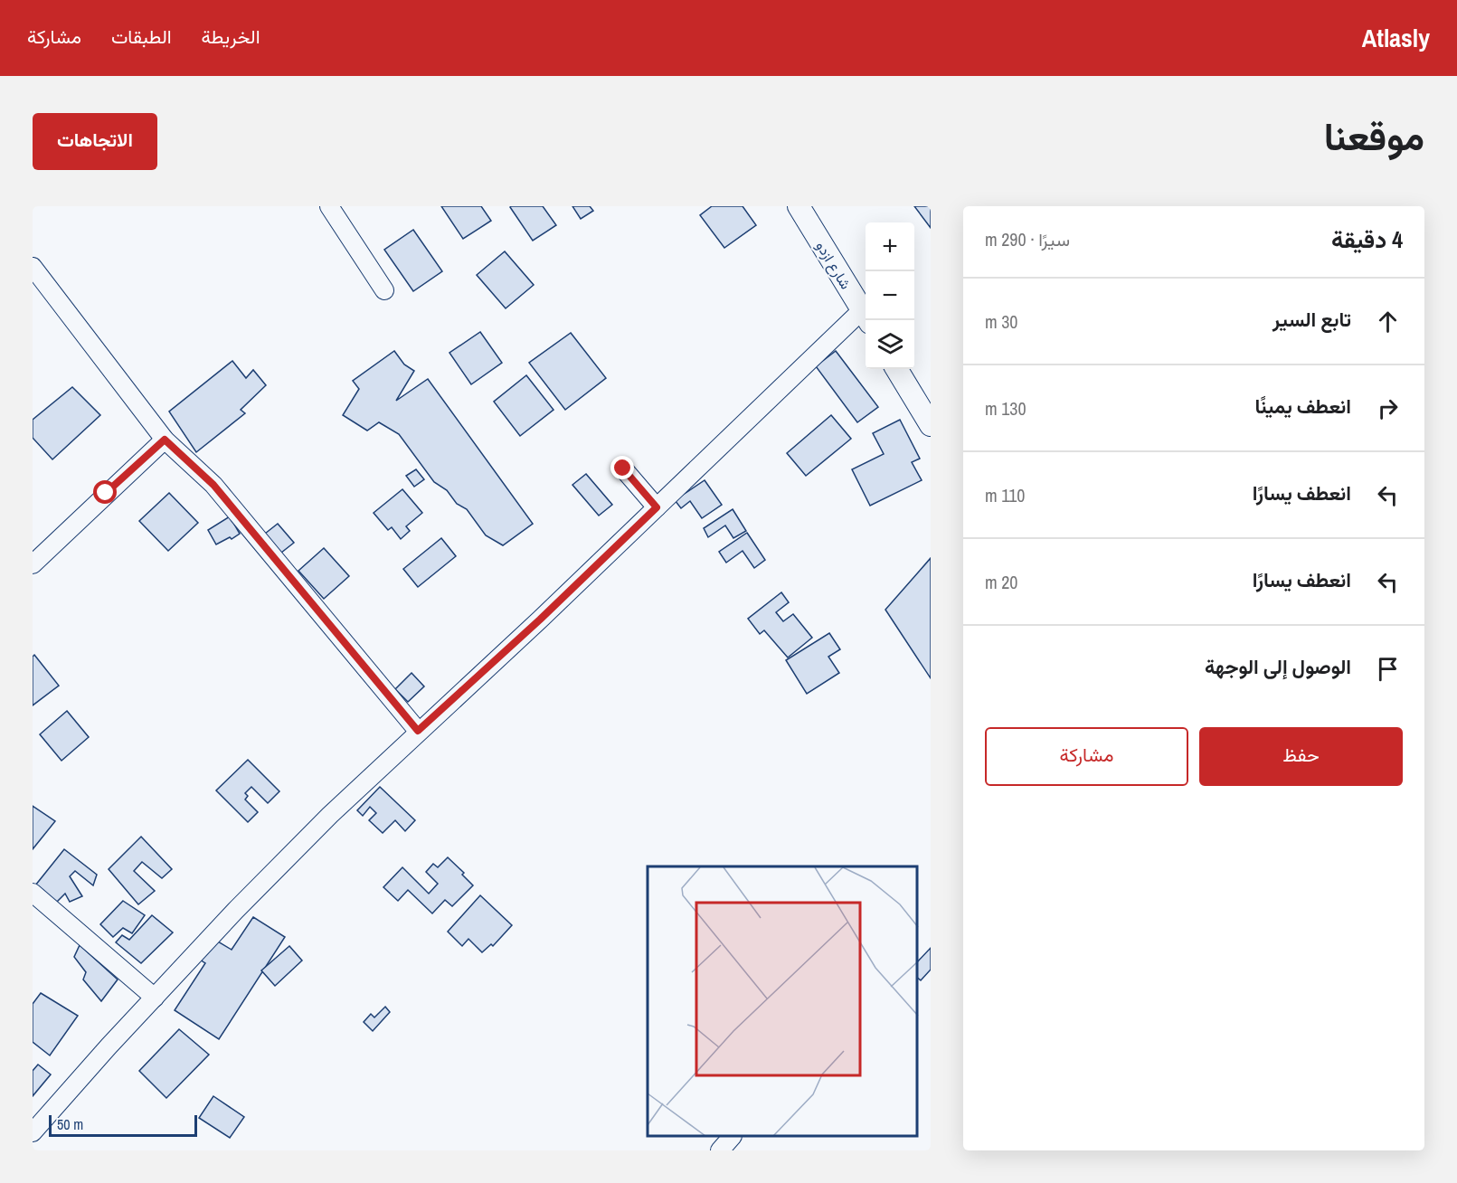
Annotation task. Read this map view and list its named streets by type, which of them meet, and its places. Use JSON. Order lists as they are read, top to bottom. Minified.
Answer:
{"streets":{"street":["شارع ازدو"]},"scale_bar":"50 m","page":{"header":"Atlasly","nav":["الخريطة","الطبقات","مشاركة"],"title":"موقعنا","buttons":["الاتجاهات",["حفظ","مشاركة"]],"heading":["4 دقيقة","سيرًا · 290 m"],"map_buttons":["+","−"],"list":[["تابع السير","30 m"],["انعطف يمينًا","130 m"],["انعطف يسارًا","110 m"],["انعطف يسارًا","20 m"],"الوصول إلى الوجهة"],"scale":"50 m"}}
